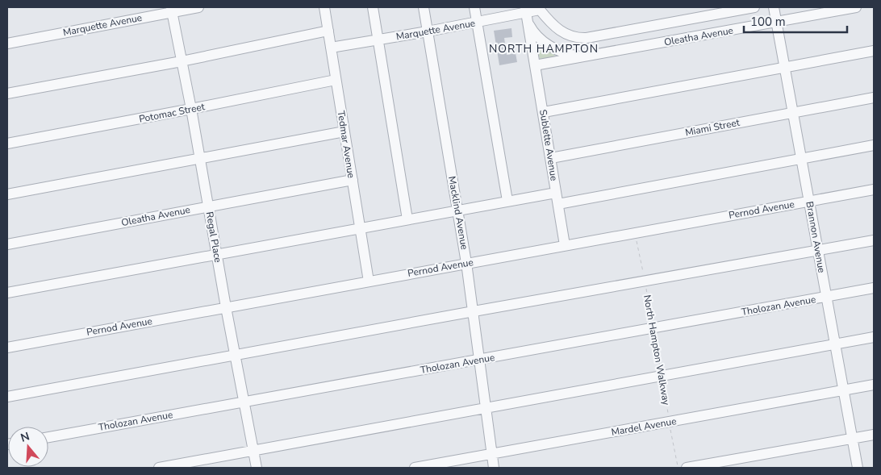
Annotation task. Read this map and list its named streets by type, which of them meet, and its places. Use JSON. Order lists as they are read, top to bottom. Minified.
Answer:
{"streets":{"street":["Marquette Avenue","Oleatha Avenue","Potomac Street","Miami Street","Tedmar Avenue","Sublette Avenue","Pernod Avenue","Macklind Avenue","Regal Place","Brannon Avenue","Tholozan Avenue","Mardel Avenue"],"path":["North Hampton Walkway"]},"crossings":[["Marquette Avenue","Oleatha Avenue"],["Marquette Avenue","Tedmar Avenue"],["Marquette Avenue","Sublette Avenue"],["Marquette Avenue","Macklind Avenue"],["Marquette Avenue","Regal Place"],["Oleatha Avenue","Tedmar Avenue"],["Oleatha Avenue","Sublette Avenue"],["Oleatha Avenue","Regal Place"],["Oleatha Avenue","Brannon Avenue"],["Potomac Street","Tedmar Avenue"],["Potomac Street","Regal Place"],["Miami Street","Sublette Avenue"],["Miami Street","Brannon Avenue"],["Tedmar Avenue","Pernod Avenue"],["Sublette Avenue","Pernod Avenue"],["Pernod Avenue","Macklind Avenue"],["Pernod Avenue","Regal Place"],["Pernod Avenue","Brannon Avenue"],["Pernod Avenue","North Hampton Walkway"],["Macklind Avenue","Tholozan Avenue"],["Macklind Avenue","Mardel Avenue"],["Regal Place","Tholozan Avenue"],["Brannon Avenue","Tholozan Avenue"],["Brannon Avenue","Mardel Avenue"],["Tholozan Avenue","North Hampton Walkway"],["North Hampton Walkway","Mardel Avenue"]],"districts":["NORTH HAMPTON"],"scale_bar":"100 m","north":"top"}
